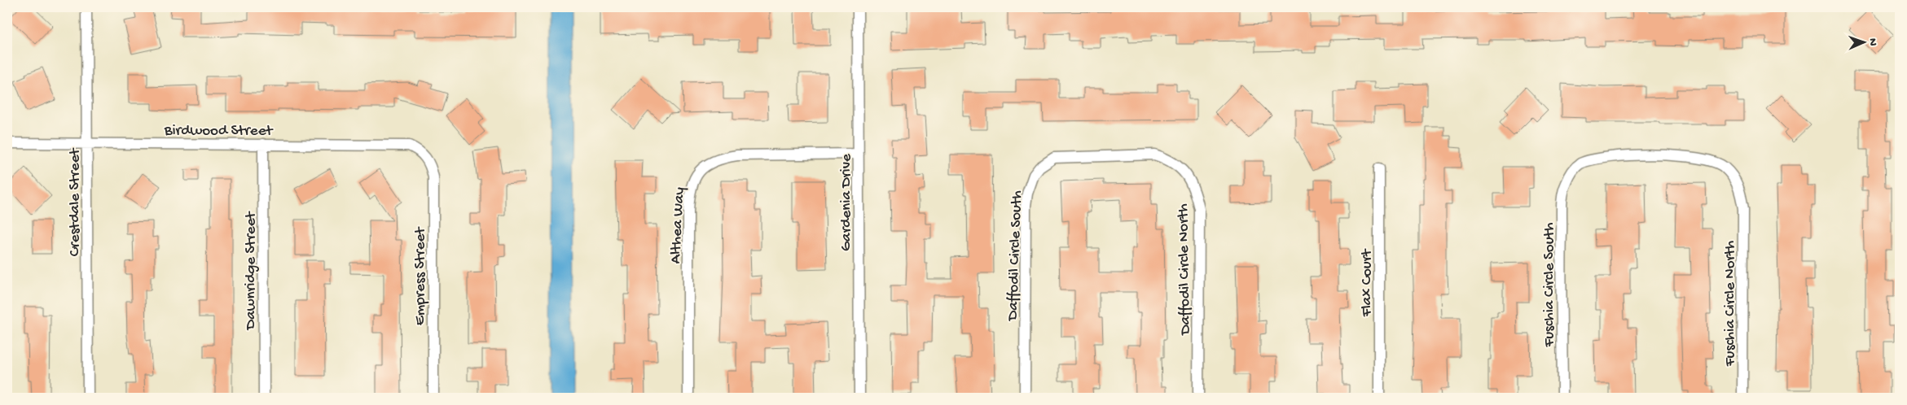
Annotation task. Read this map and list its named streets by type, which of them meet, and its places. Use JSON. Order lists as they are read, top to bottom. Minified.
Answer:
{"streets":{"street":["Birdwood Street","Crestdale Street","Gardenia Drive","Althea Way","Daffodil Circle South","Daffodil Circle North","Dawnridge Street","Empress Street","Flax Court","Fuschia Circle South","Fuschia Circle North"]},"crossings":[["Birdwood Street","Crestdale Street"],["Birdwood Street","Dawnridge Street"],["Birdwood Street","Empress Street"],["Gardenia Drive","Althea Way"],["Daffodil Circle South","Daffodil Circle North"],["Fuschia Circle South","Fuschia Circle North"]],"north":"right"}
